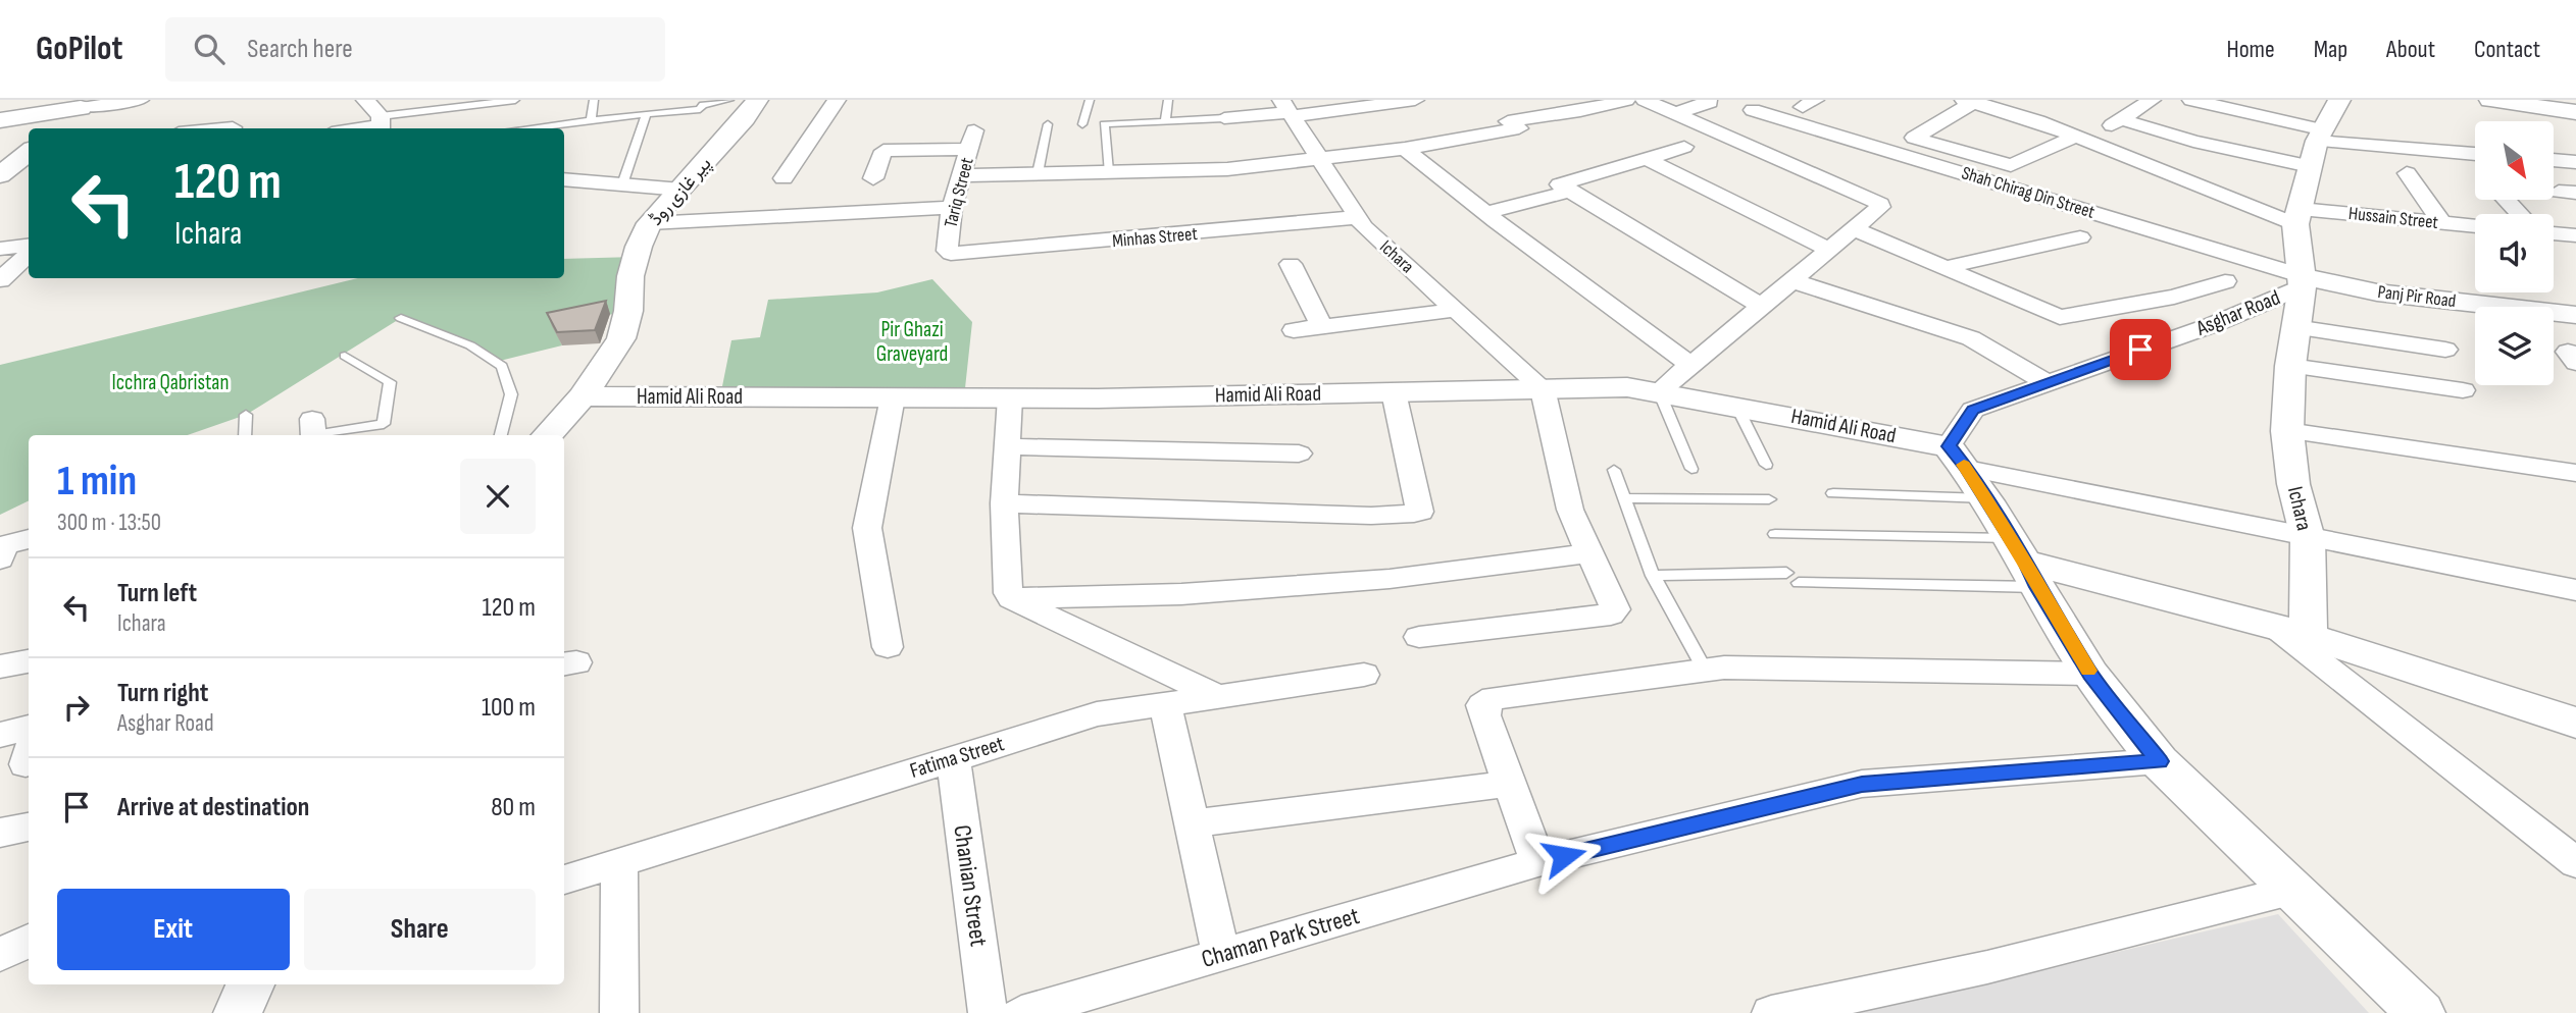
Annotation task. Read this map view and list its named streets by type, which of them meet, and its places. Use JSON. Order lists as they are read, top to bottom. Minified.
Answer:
{"streets":{"street":["پیر غازی روڈ","Tariq Street","Shah Chirag Din Street","Hussain Street","Minhas Street","Ichara","Panj Pir Road","Asghar Road","Hamid Ali Road","Fatima Street","Chanian Street","Chaman Park Street"]},"crossings":[["پیر غازی روڈ","Hamid Ali Road"],["Tariq Street","Minhas Street"],["Shah Chirag Din Street","Ichara"],["Shah Chirag Din Street","Panj Pir Road"],["Shah Chirag Din Street","Asghar Road"],["Hussain Street","Ichara"],["Minhas Street","Ichara"],["Ichara","Panj Pir Road"],["Ichara","Asghar Road"],["Ichara","Hamid Ali Road"],["Panj Pir Road","Asghar Road"],["Asghar Road","Hamid Ali Road"],["Fatima Street","Chanian Street"]],"parks":["Pir Ghazi Graveyard","Icchra Qabristan"],"north":"bottom right","page":{"header":"GoPilot","search":"Search here","nav":["Home","Map","About","Contact"],"turn":["120 m","Ichara"],"heading":["1 min","300 m · 13:50"],"list":[{"name":"Turn left","note":"Ichara","value":"120 m"},{"name":"Turn right","note":"Asghar Road","value":"100 m"},{"name":"Arrive at destination","value":"80 m"}],"buttons":["Exit","Share"]}}
